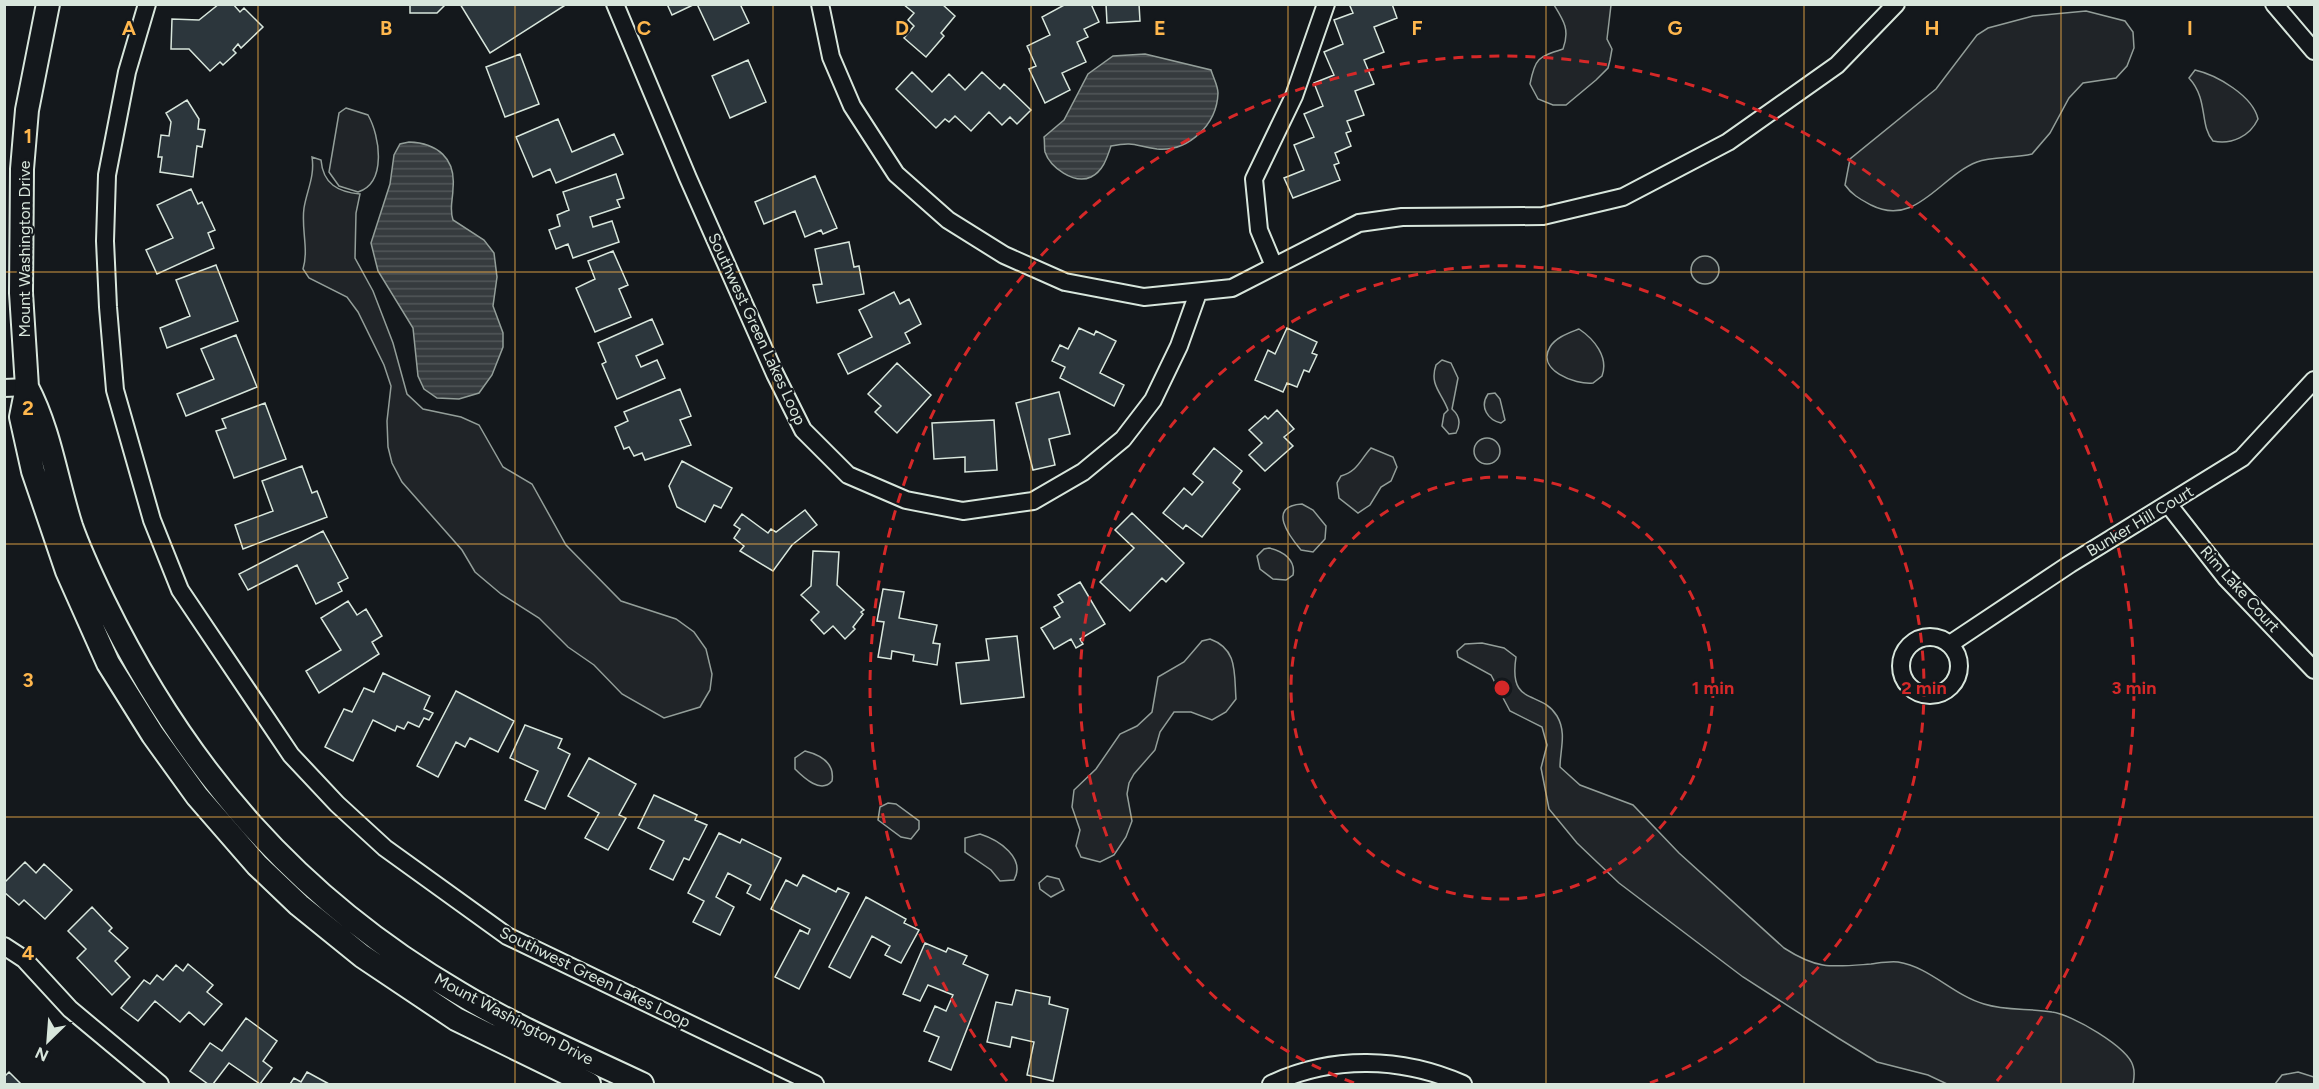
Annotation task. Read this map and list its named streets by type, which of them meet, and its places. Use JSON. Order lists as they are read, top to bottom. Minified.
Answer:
{"streets":{"main road":["Mount Washington Drive"],"street":["Southwest Green Lakes Loop","Bunker Hill Court","Rim Lake Court"]},"crossings":[["Bunker Hill Court","Rim Lake Court"]],"north":"bottom left","grid":{"columns":["A","B","C","D","E","F","G","H","I"],"rows":["1","2","3","4"]},"rings":["1 min","2 min","3 min"]}
